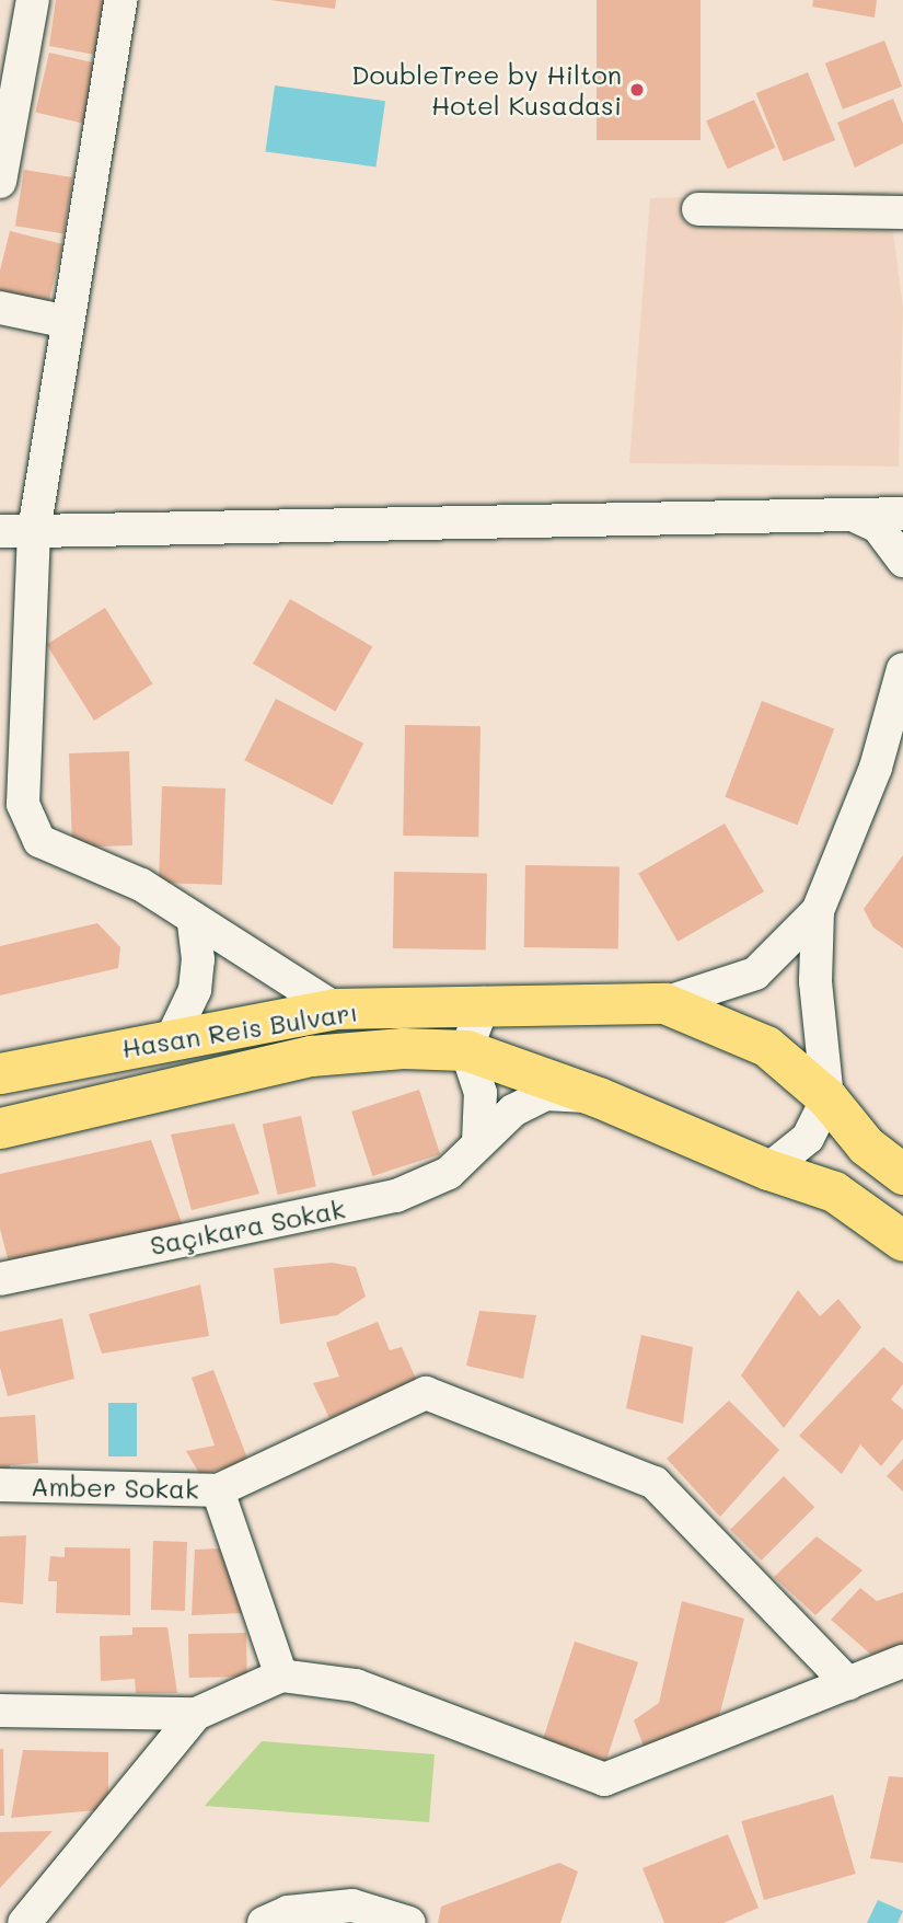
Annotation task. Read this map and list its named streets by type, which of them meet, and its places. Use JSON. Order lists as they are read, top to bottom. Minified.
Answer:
{"streets":{"main road":["Hasan Reis Bulvarı"],"street":["Saçıkara Sokak","Amber Sokak"]},"crossings":[["Hasan Reis Bulvarı","Saçıkara Sokak"]],"places":["DoubleTree by Hilton Hotel Kusadasi"]}
